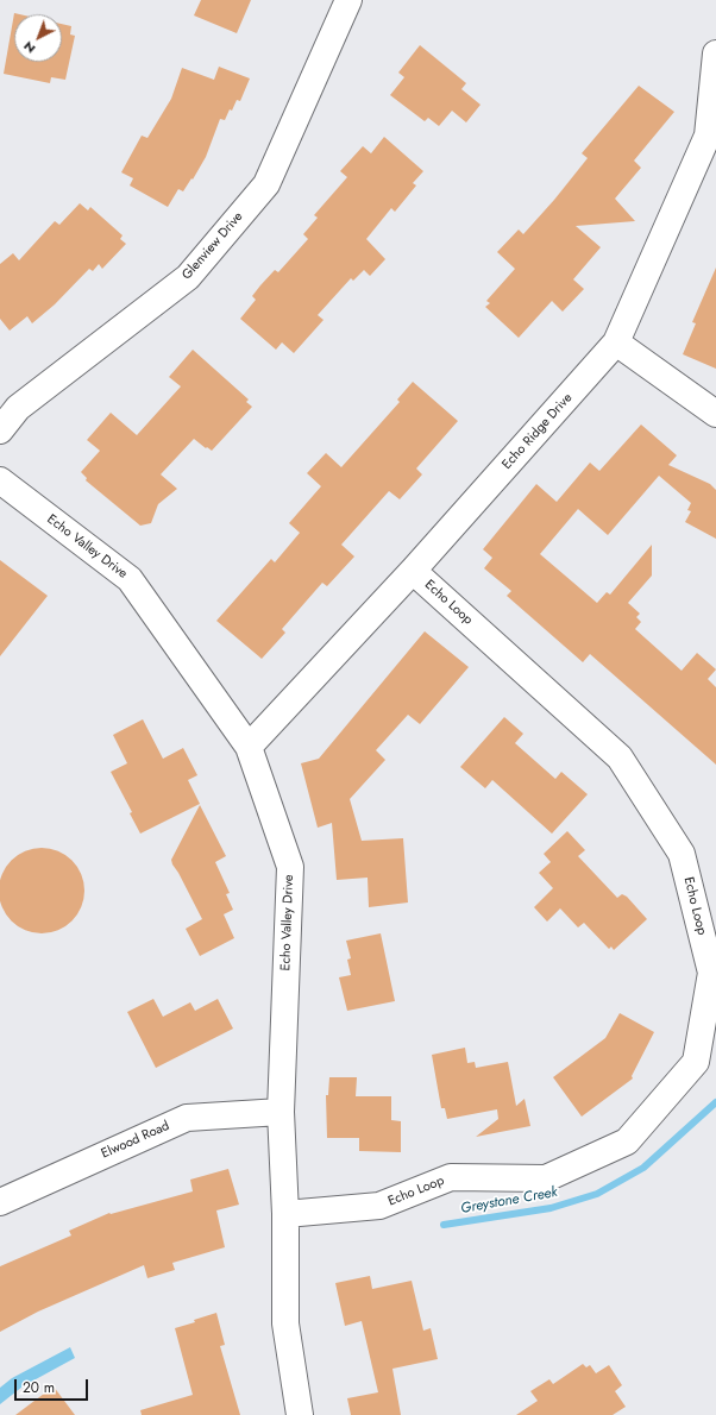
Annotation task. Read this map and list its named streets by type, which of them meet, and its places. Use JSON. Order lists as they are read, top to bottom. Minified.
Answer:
{"streets":{"street":["Glenview Drive","Echo Ridge Drive","Echo Valley Drive","Echo Loop","Elwood Road"]},"crossings":[["Echo Ridge Drive","Echo Valley Drive"],["Echo Ridge Drive","Echo Loop"],["Echo Valley Drive","Echo Loop"],["Echo Valley Drive","Elwood Road"]],"water":["Greystone Creek"],"scale_bar":"20 m","north":"bottom left"}
